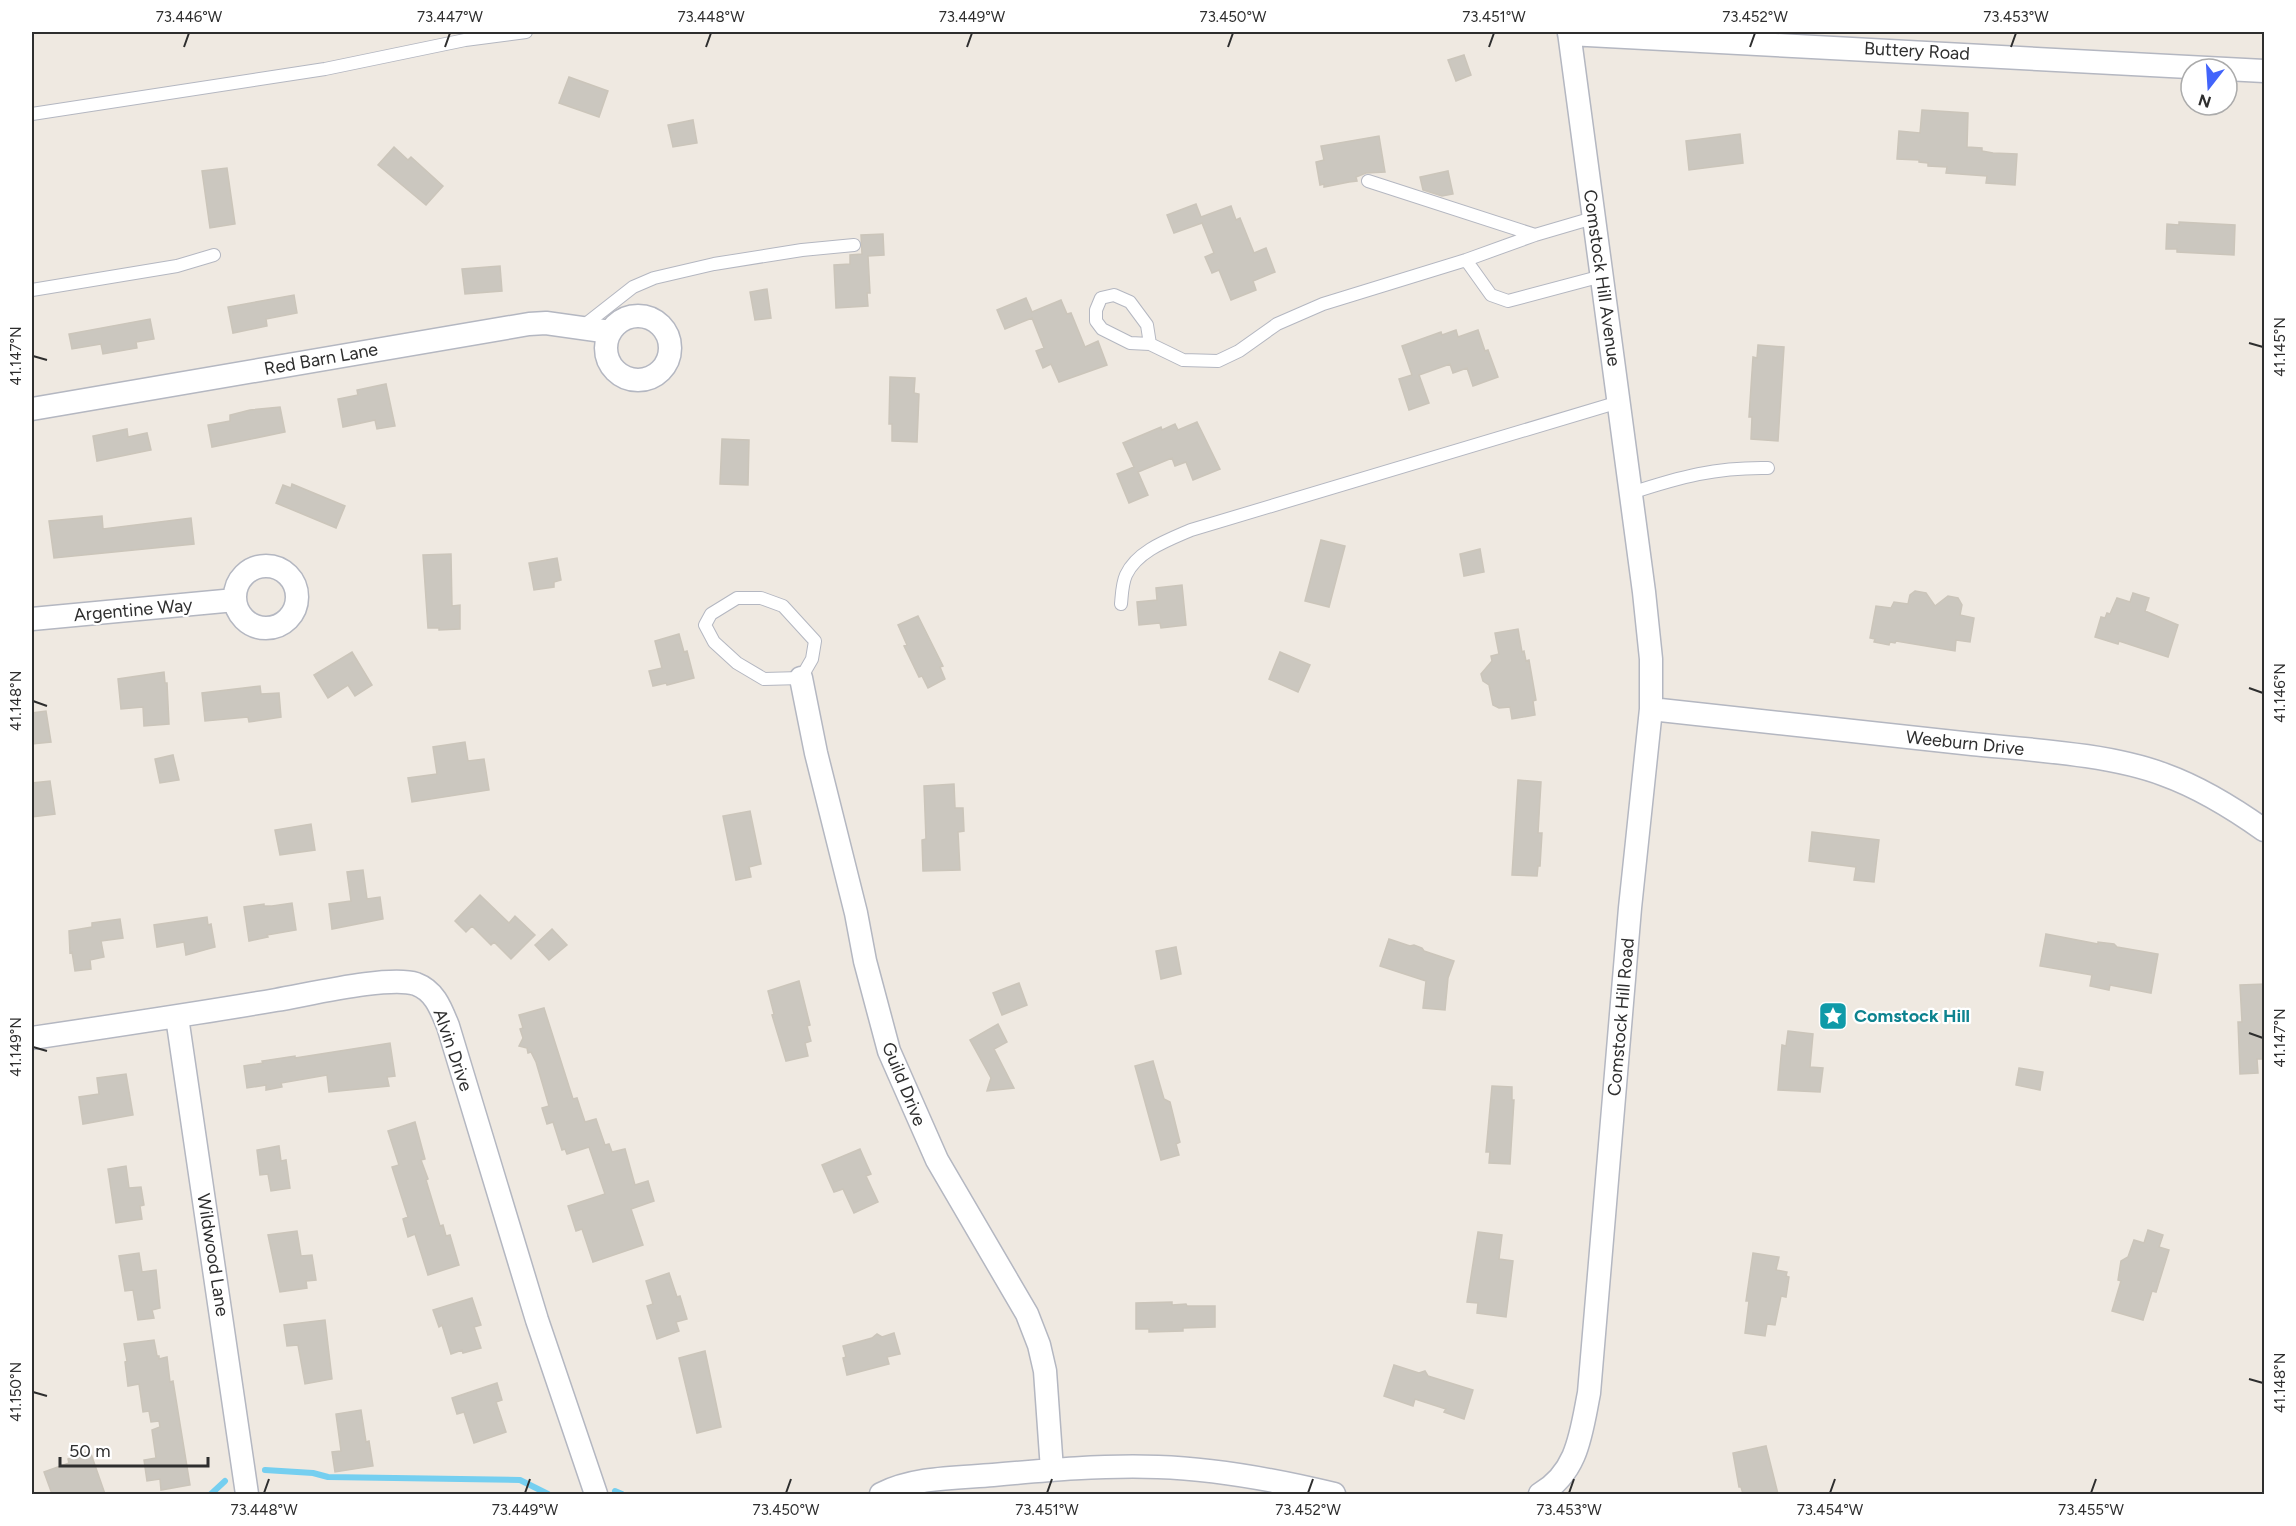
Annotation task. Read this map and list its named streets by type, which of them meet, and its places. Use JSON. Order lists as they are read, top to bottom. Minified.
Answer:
{"streets":{"street":["Buttery Road","Comstock Hill Avenue","Red Barn Lane","Argentine Way","Weeburn Drive","Comstock Hill Road","Alvin Drive","Guild Drive","Wildwood Lane"]},"crossings":[["Buttery Road","Comstock Hill Avenue"],["Comstock Hill Avenue","Comstock Hill Road"],["Weeburn Drive","Comstock Hill Road"],["Alvin Drive","Wildwood Lane"]],"places":{"place":["Comstock Hill"]},"scale_bar":"50 m","north":"bottom","coordinates":["73.446°W","73.447°W","73.448°W","73.449°W","73.450°W","73.451°W","73.452°W","73.453°W","41.145°N","41.147°N","41.146°N","41.148°N","41.149°N","41.150°N","73.454°W","73.455°W"]}
